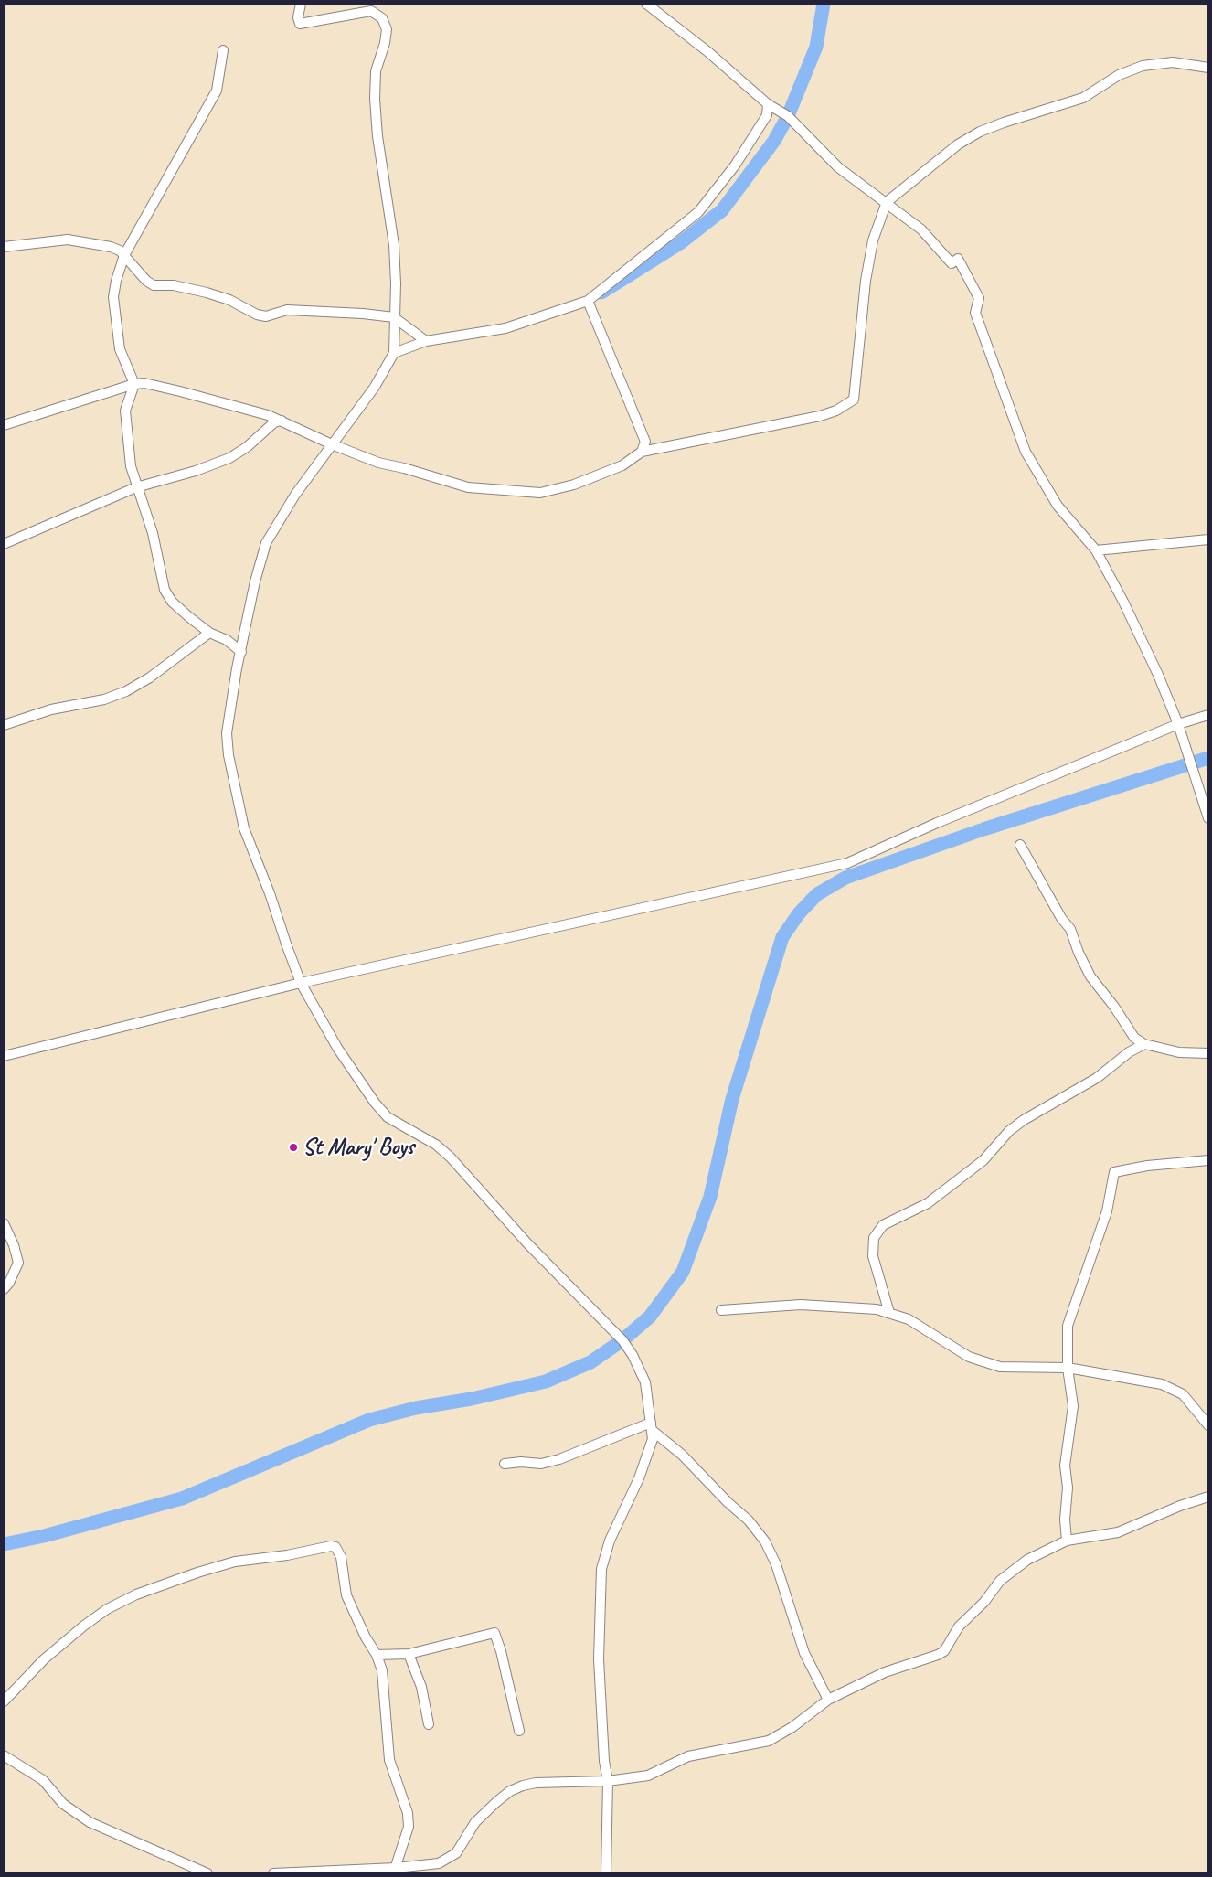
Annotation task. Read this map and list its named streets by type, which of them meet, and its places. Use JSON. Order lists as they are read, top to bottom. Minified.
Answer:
{"places":["St Mary' Boys"]}
